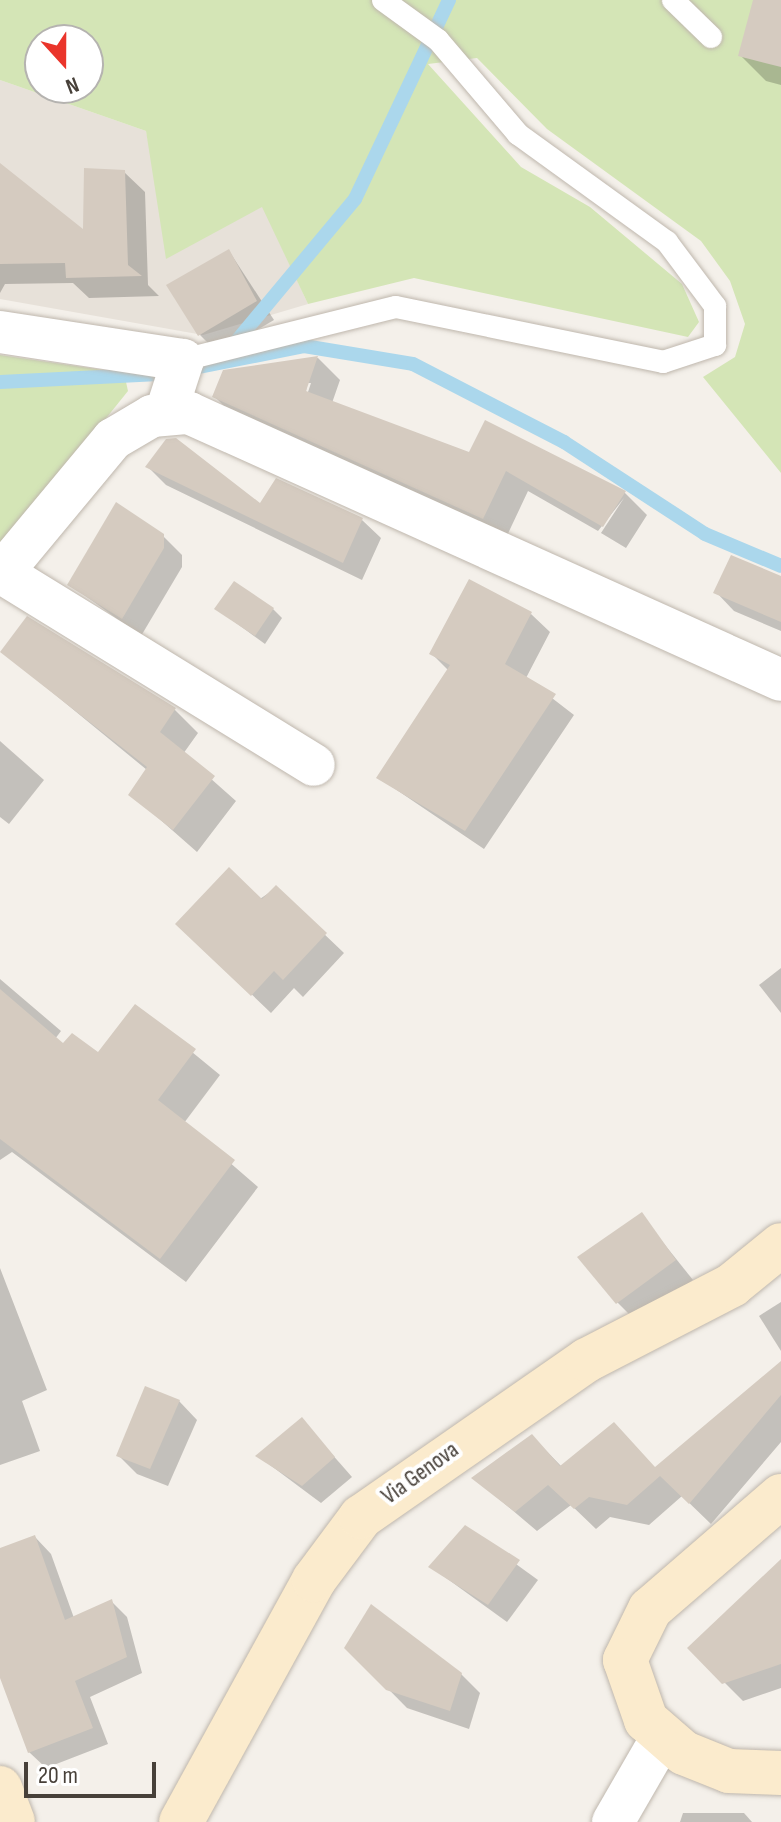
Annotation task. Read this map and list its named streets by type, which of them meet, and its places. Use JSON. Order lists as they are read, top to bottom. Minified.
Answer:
{"streets":{"main road":["Via Genova"]},"scale_bar":"20 m","north":"bottom"}
